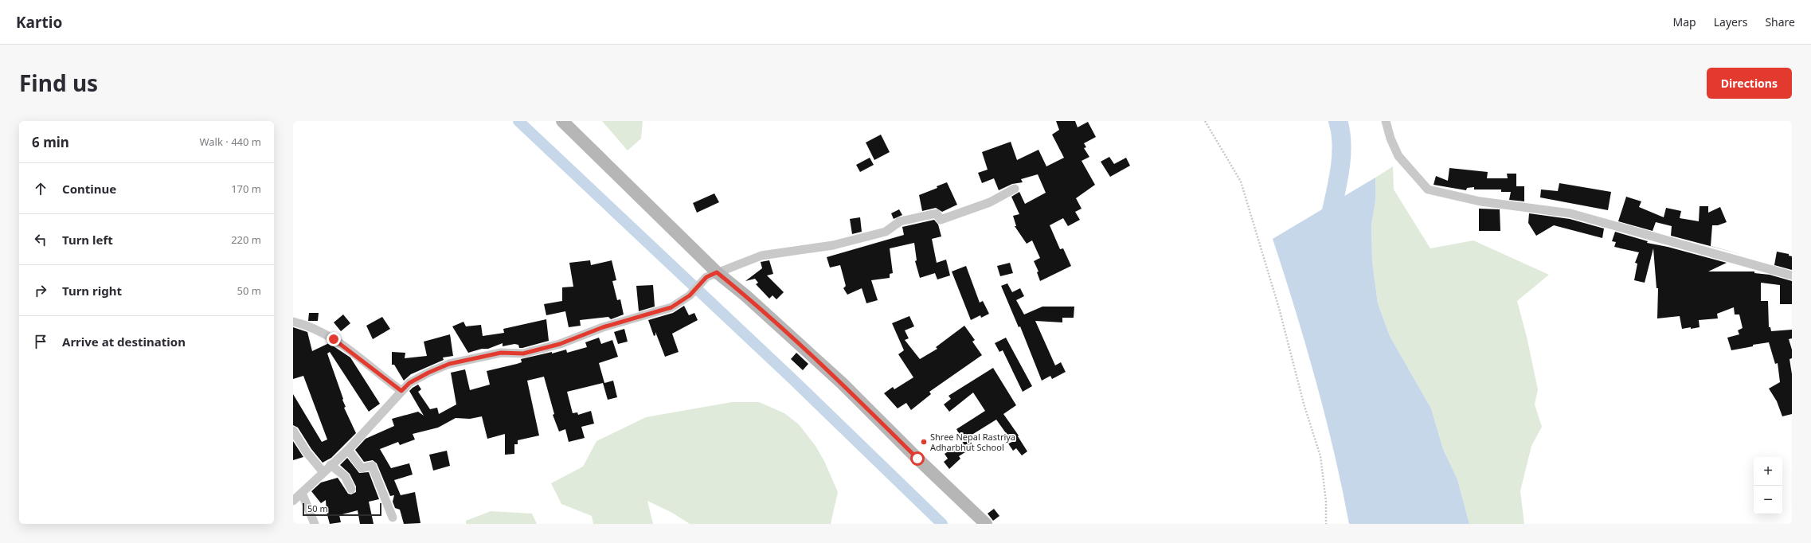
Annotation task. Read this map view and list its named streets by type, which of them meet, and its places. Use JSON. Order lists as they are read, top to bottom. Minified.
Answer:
{"places":["Shree Nepal Rastriya Adharbhut School"],"scale_bar":"50 m","page":{"header":"Kartio","nav":["Map","Layers","Share"],"title":"Find us","buttons":"Directions","heading":["6 min","Walk · 440 m"],"list":[["Continue","170 m"],["Turn left","220 m"],["Turn right","50 m"],"Arrive at destination"],"map_buttons":["+","−"],"scale":"50 m"}}
